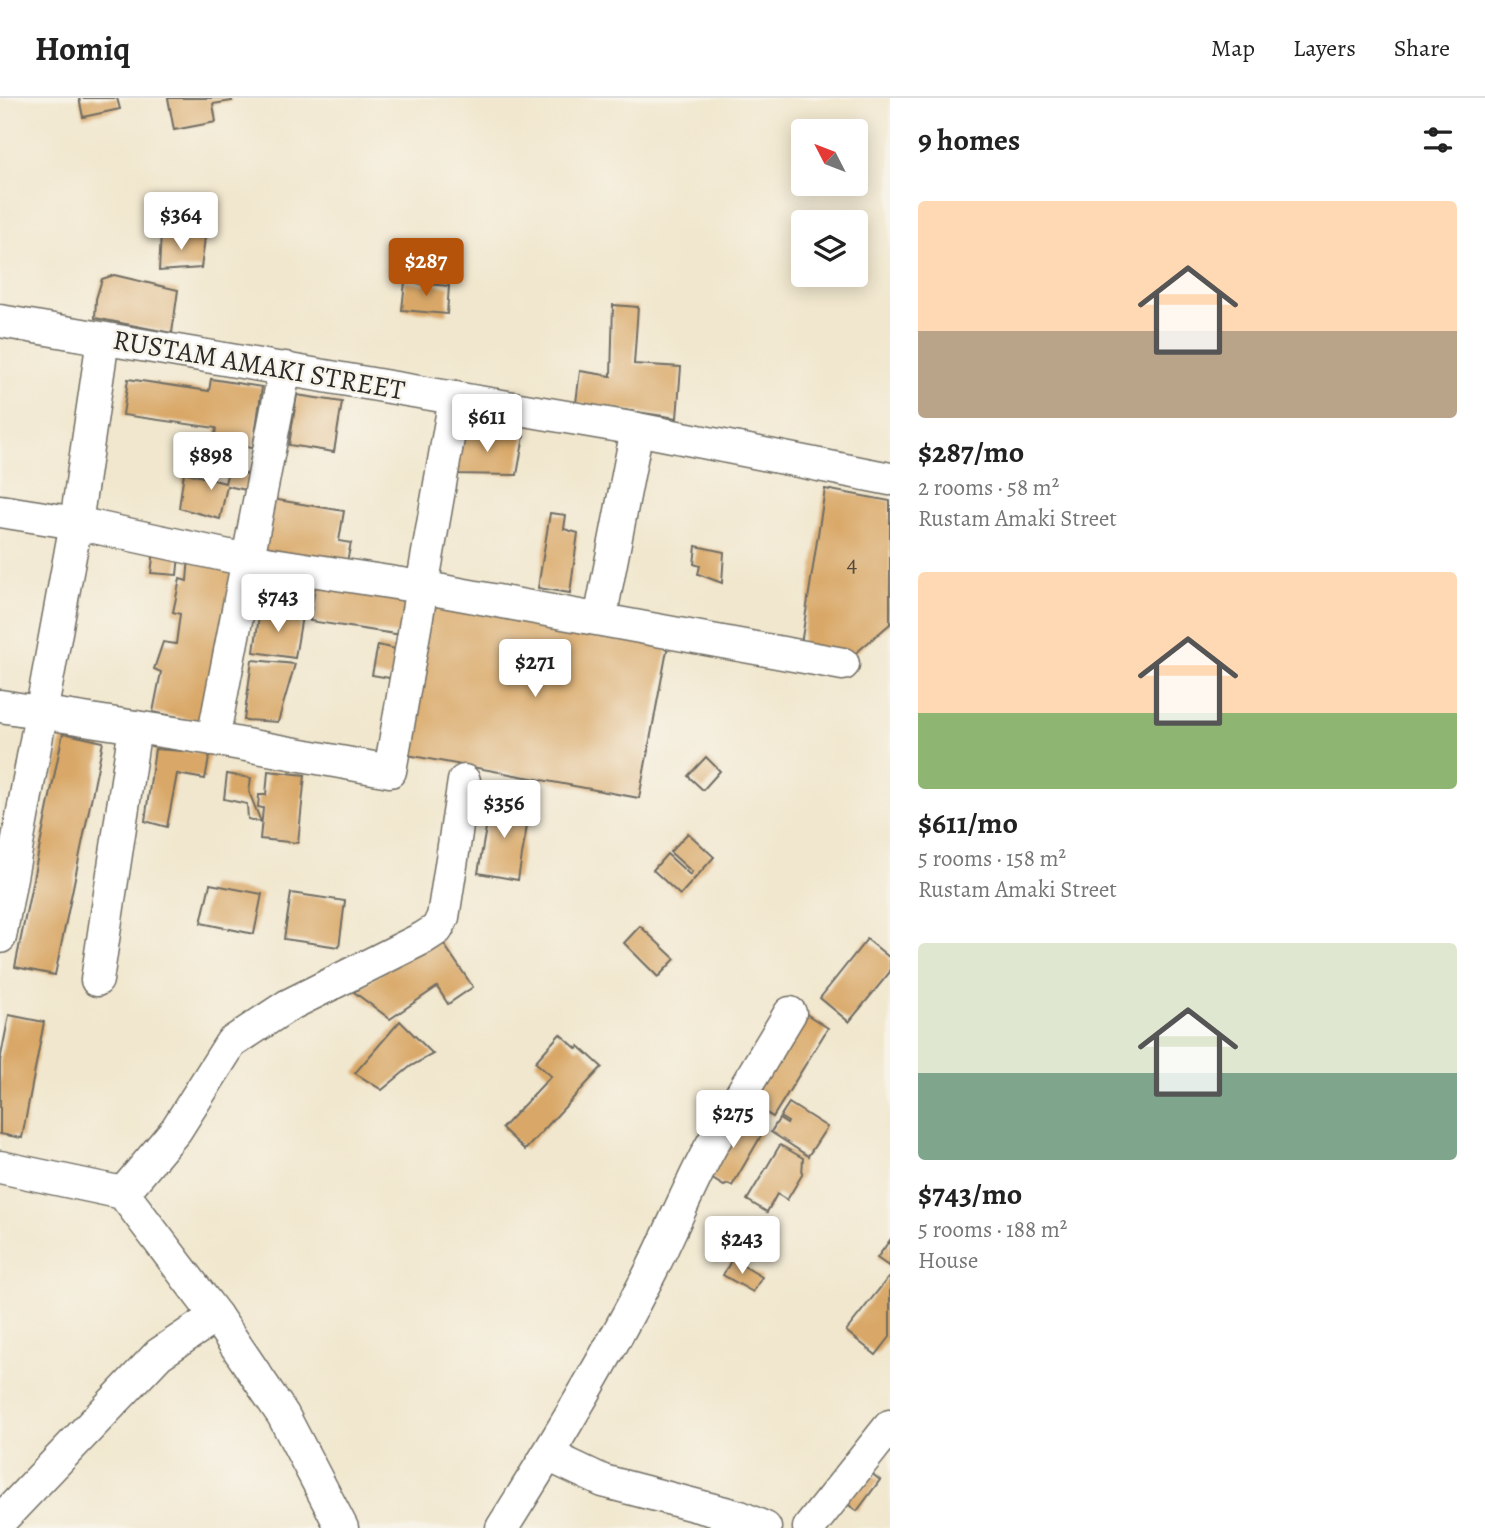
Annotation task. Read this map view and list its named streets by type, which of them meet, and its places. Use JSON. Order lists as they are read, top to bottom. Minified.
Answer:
{"streets":{"street":["RUSTAM AMAKI STREET"]},"house_numbers":["4"],"north":"top left","page":{"header":"Homiq","nav":["Map","Layers","Share"],"heading":"9 homes","list":[{"name":"$287/mo","note":"2 rooms · 58 m² · Rustam Amaki Street"},{"name":"$611/mo","note":"5 rooms · 158 m² · Rustam Amaki Street"},{"name":"$743/mo","note":"5 rooms · 188 m² · House"}],"price":["$364","$287","$611","$898","$743","$271","$356","$275","$243"]}}
